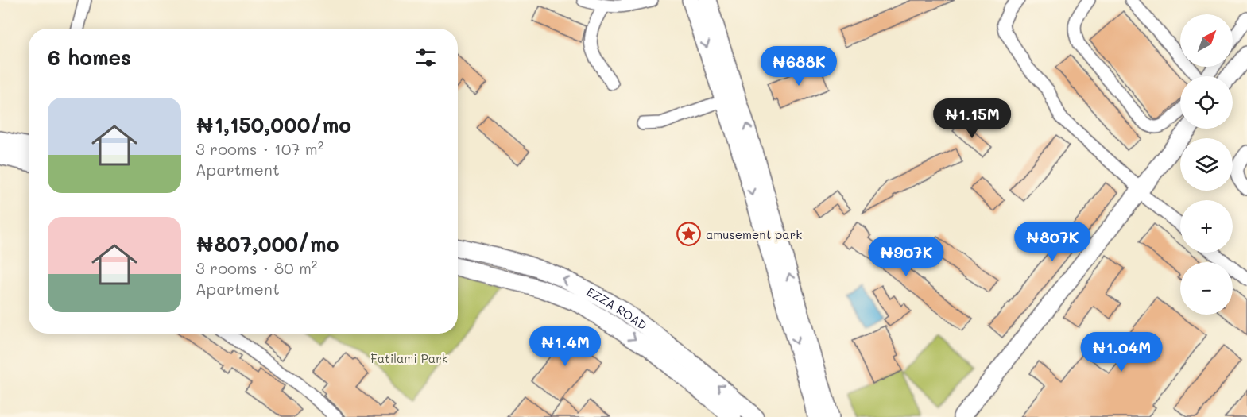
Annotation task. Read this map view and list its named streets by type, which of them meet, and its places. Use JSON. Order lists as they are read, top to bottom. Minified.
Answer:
{"streets":{"main road":["EZZA ROAD"]},"parks":["Fatilami Park"],"places":{"place":["amusement park"]},"north":"top right","page":{"map_buttons":["+","−"],"heading":"6 homes","price":["₦688K","₦1.15M","₦807K","₦907K","₦1.4M","₦1.04M"],"list":[{"name":"₦1,150,000/mo","note":"3 rooms · 107 m² · Apartment"},{"name":"₦807,000/mo","note":"3 rooms · 80 m² · Apartment"}]}}
